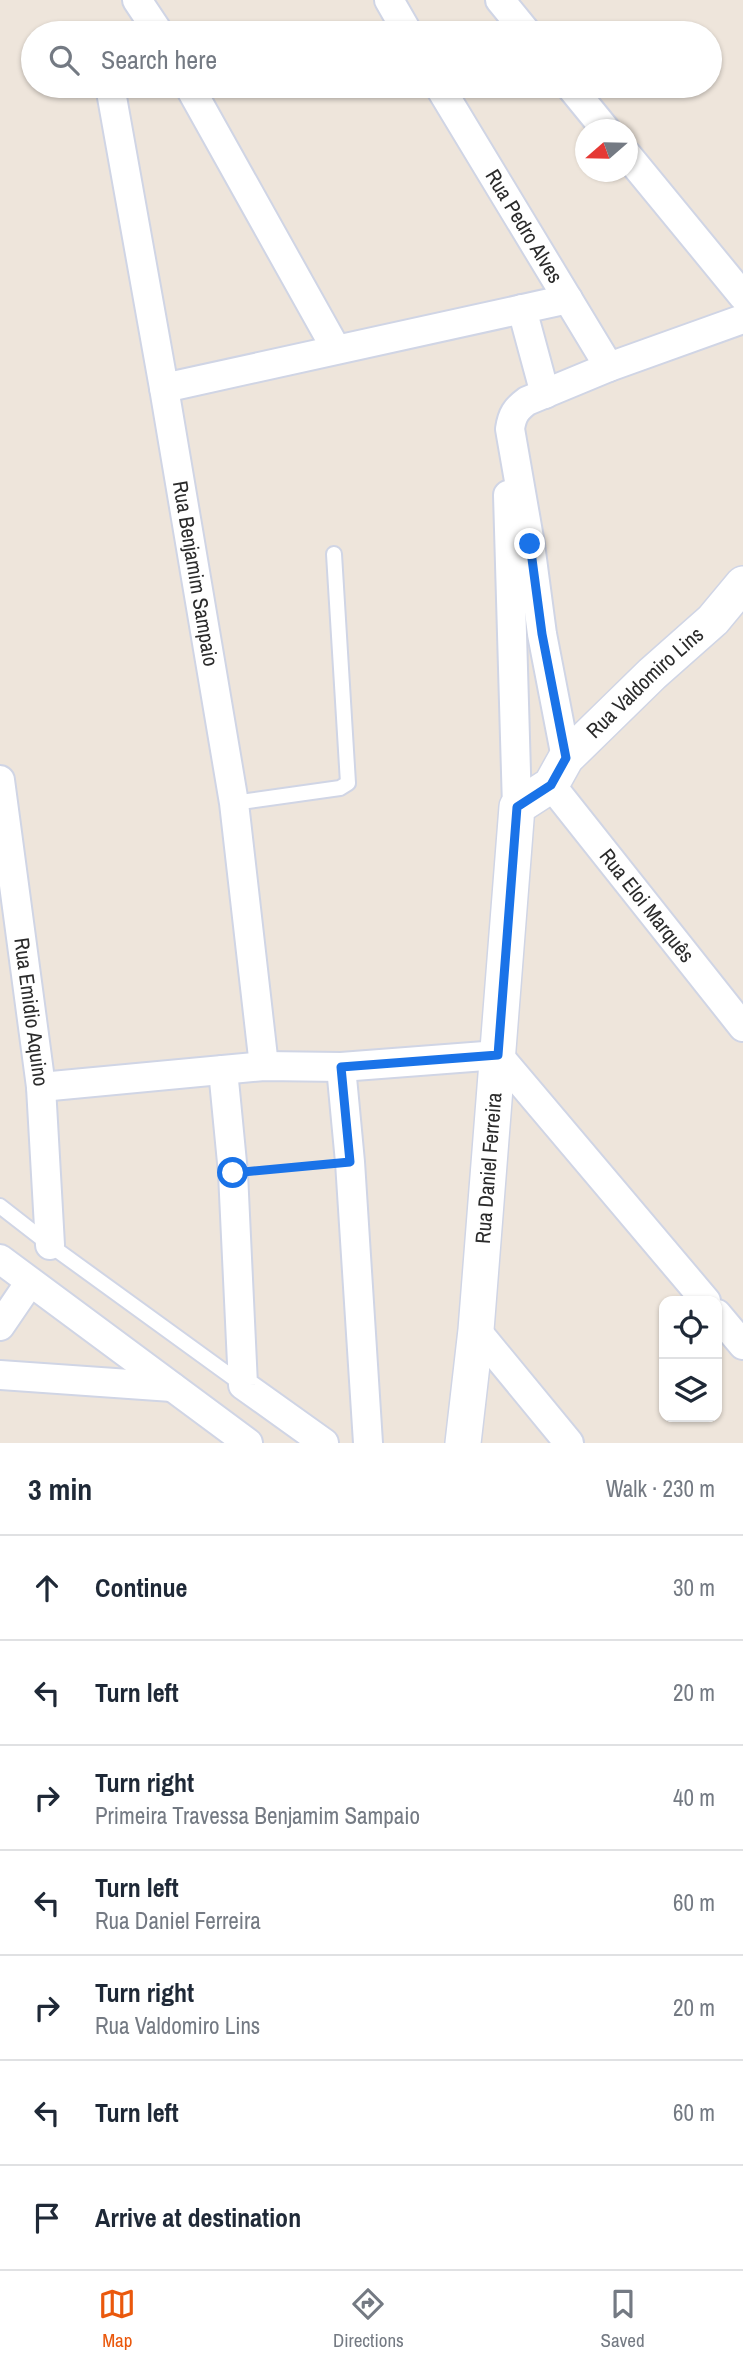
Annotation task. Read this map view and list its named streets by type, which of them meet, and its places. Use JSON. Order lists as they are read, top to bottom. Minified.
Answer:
{"streets":{"street":["Rua Pedro Alves","Rua Benjamim Sampaio","Rua Valdomiro Lins","Rua Eloi Marquês","Rua Emidio Aquino","Rua Daniel Ferreira"]},"crossings":[["Rua Valdomiro Lins","Rua Eloi Marquês"],["Rua Valdomiro Lins","Rua Daniel Ferreira"]],"north":"left","page":{"search":"Search here","heading":["3 min","Walk · 230 m"],"list":[["Continue","30 m"],["Turn left","20 m"],["Turn right","Primeira Travessa Benjamim Sampaio","40 m"],["Turn left","Rua Daniel Ferreira","60 m"],["Turn right","Rua Valdomiro Lins","20 m"],["Turn left","60 m"],"Arrive at destination"],"nav":["Map","Directions","Saved"]}}
